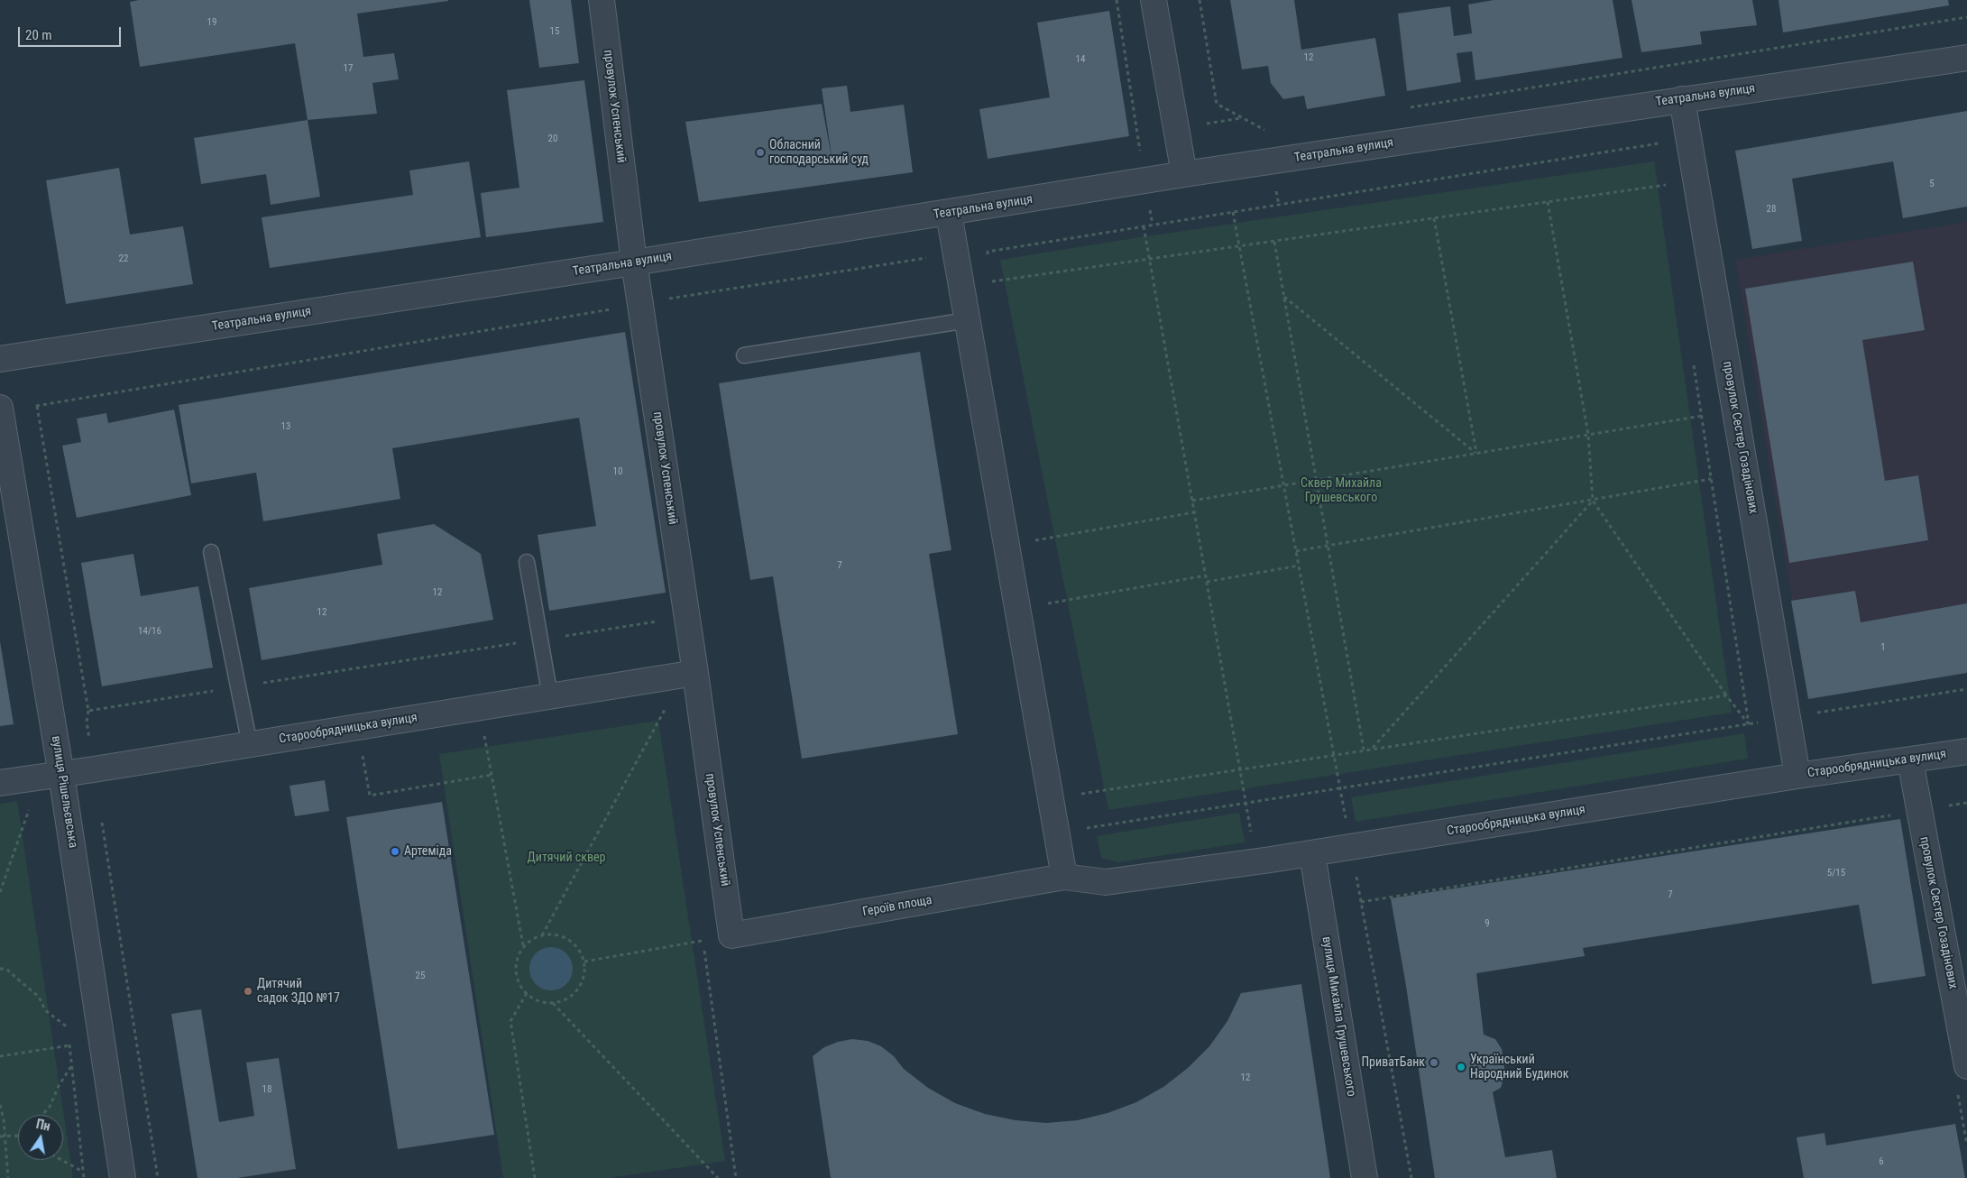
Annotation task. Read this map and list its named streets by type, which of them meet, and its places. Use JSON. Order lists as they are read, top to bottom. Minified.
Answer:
{"streets":{"street":["Театральна вулиця","провулок Успенський","провулок Сестер Гозадінових","Старообрядницька вулиця","вулиця Рішельєвська","Героїв площа","вулиця Михайла Грушевського"]},"crossings":[["Театральна вулиця","провулок Успенський"],["Театральна вулиця","провулок Сестер Гозадінових"],["провулок Успенський","Старообрядницька вулиця"],["провулок Успенський","Героїв площа"],["провулок Сестер Гозадінових","Старообрядницька вулиця"],["Старообрядницька вулиця","вулиця Рішельєвська"],["Старообрядницька вулиця","Героїв площа"],["Старообрядницька вулиця","вулиця Михайла Грушевського"]],"parks":["Сквер Михайла Грушевського","Дитячий сквер"],"places":["Обласний господарський суд","Артеміда","Дитячий садок ЗДО №17","ПриватБанк","Український Народний Будинок"],"house_numbers":["19","15","12","14","17","20","5","28","22","13","10","7","12","12","14/16","1","5/15","7","9","25","12","18","6"],"scale_bar":"20 m","north":"top"}
